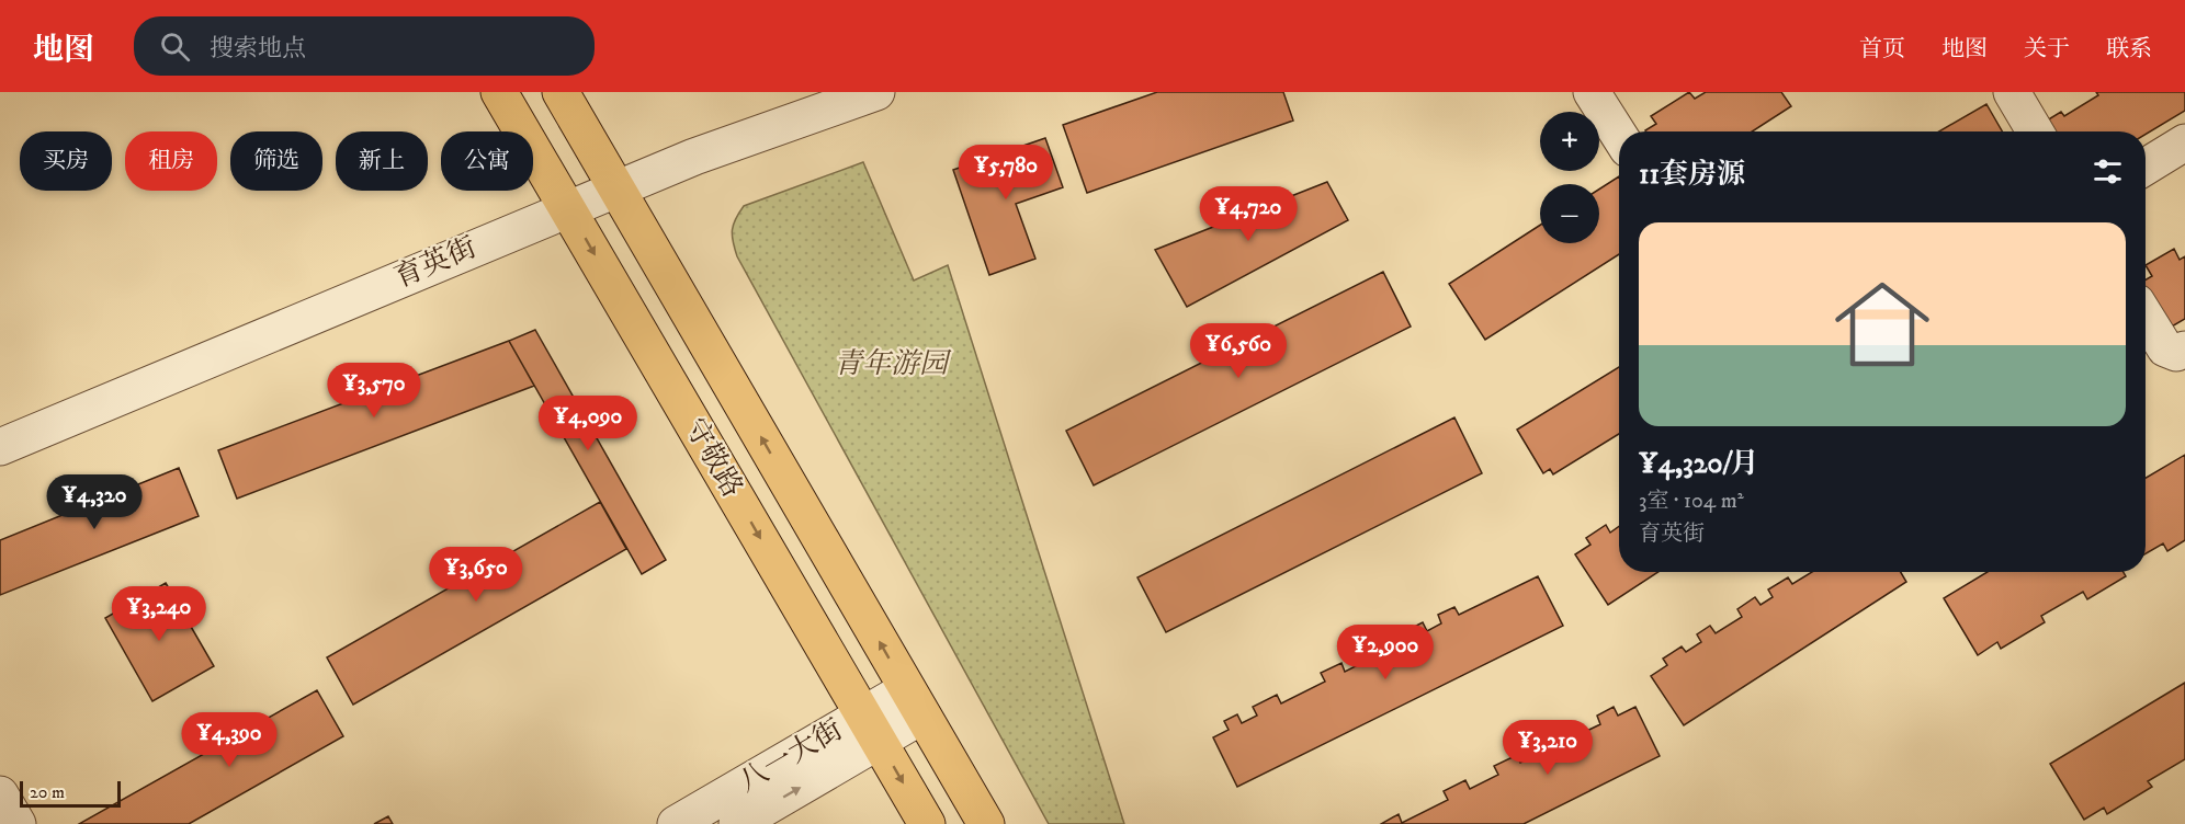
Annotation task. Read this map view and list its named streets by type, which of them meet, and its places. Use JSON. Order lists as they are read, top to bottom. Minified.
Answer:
{"streets":{"main road":["守敬路"],"street":["育英街","八一大街"]},"crossings":[["育英街","守敬路"],["守敬路","八一大街"]],"parks":["青年游园"],"scale_bar":"20 m","page":{"header":"地图","search":"搜索地点","nav":["首页","地图","关于","联系"],"map_buttons":["+","−"],"chip":["买房","租房","筛选","新上","公寓"],"heading":"11套房源","price":["¥5,780","¥4,720","¥6,560","¥3,570","¥4,090","¥4,320","¥3,650","¥3,240","¥2,900","¥4,390","¥3,210"],"list":[{"name":"¥4,320/月","note":"3室 · 104 m² · 育英街"}],"scale":"20 m"}}
